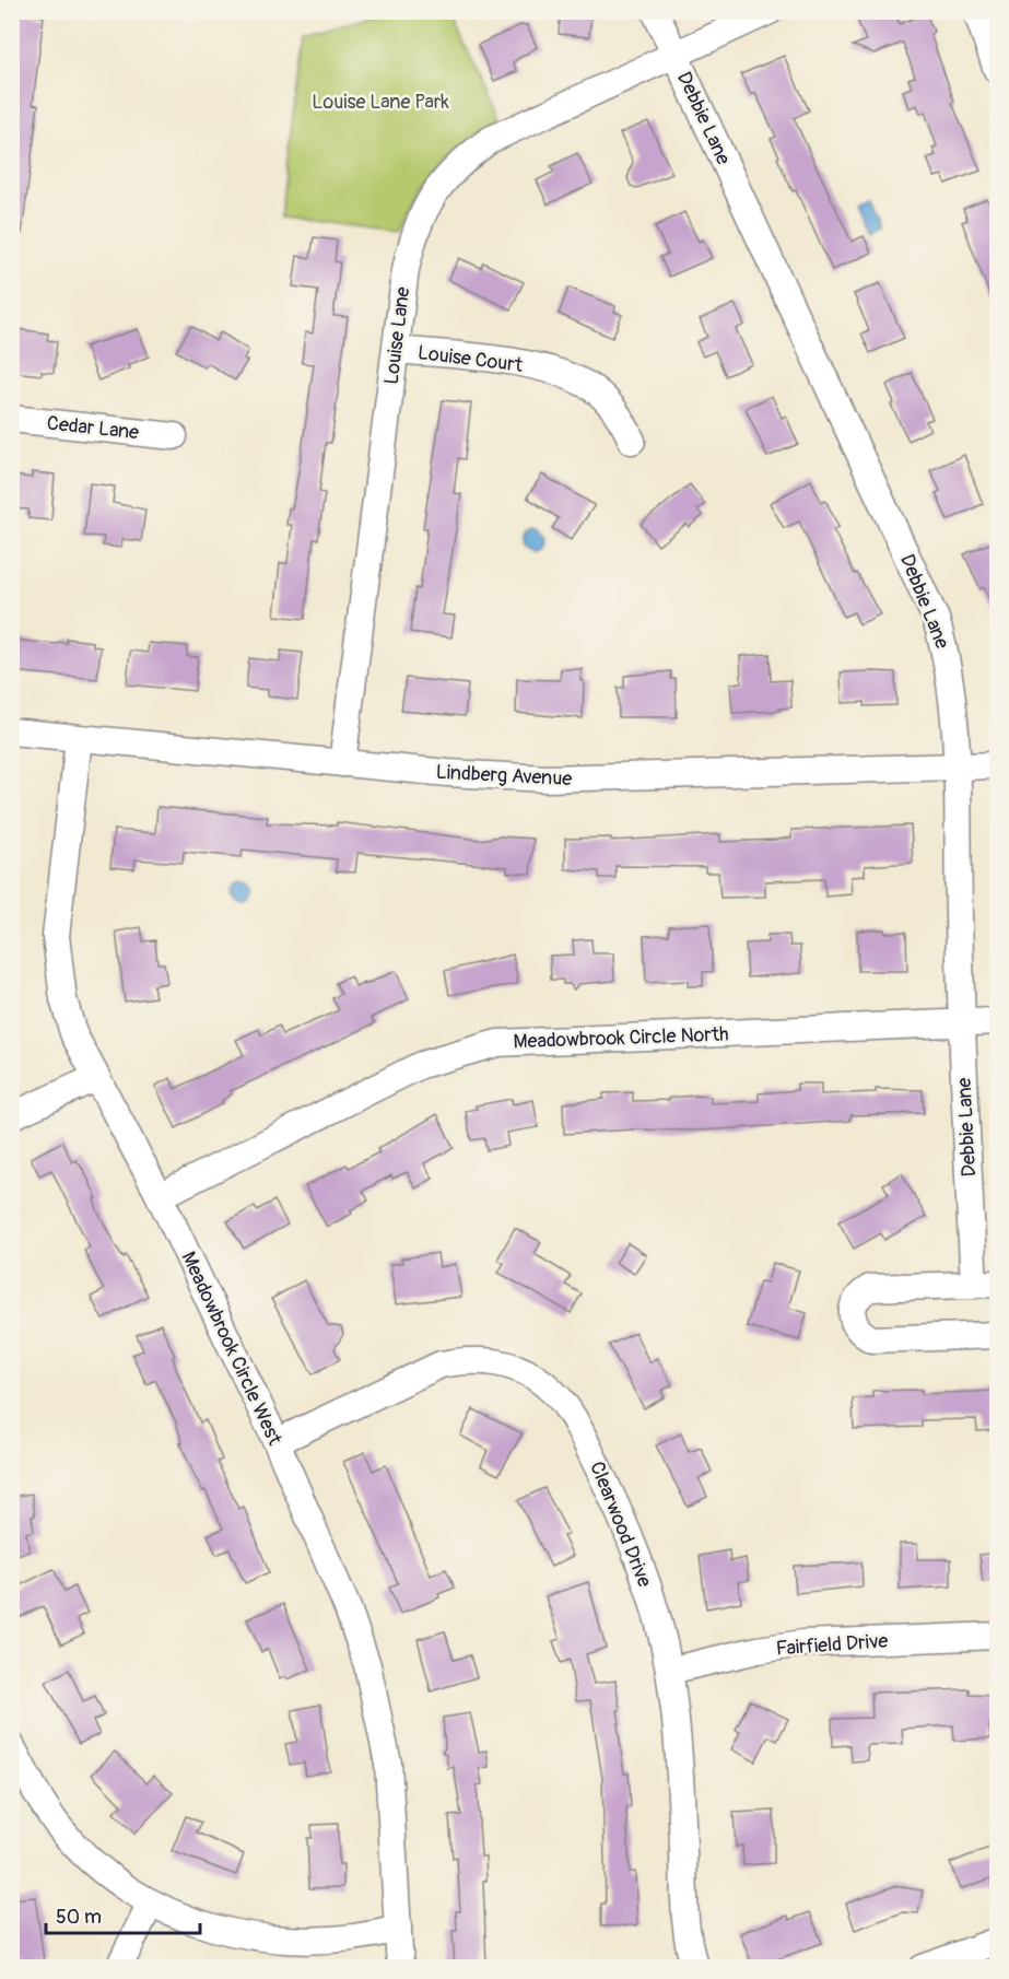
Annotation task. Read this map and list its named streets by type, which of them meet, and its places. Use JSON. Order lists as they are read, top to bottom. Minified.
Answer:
{"streets":{"street":["Debbie Lane","Louise Lane","Louise Court","Cedar Lane","Lindberg Avenue","Meadowbrook Circle North","Meadowbrook Circle West","Clearwood Drive","Fairfield Drive"]},"crossings":[["Debbie Lane","Louise Lane"],["Debbie Lane","Lindberg Avenue"],["Debbie Lane","Meadowbrook Circle North"],["Louise Lane","Louise Court"],["Louise Lane","Lindberg Avenue"],["Lindberg Avenue","Meadowbrook Circle West"],["Meadowbrook Circle North","Meadowbrook Circle West"],["Meadowbrook Circle West","Clearwood Drive"],["Clearwood Drive","Fairfield Drive"]],"parks":["Louise Lane Park"],"scale_bar":"50 m"}
